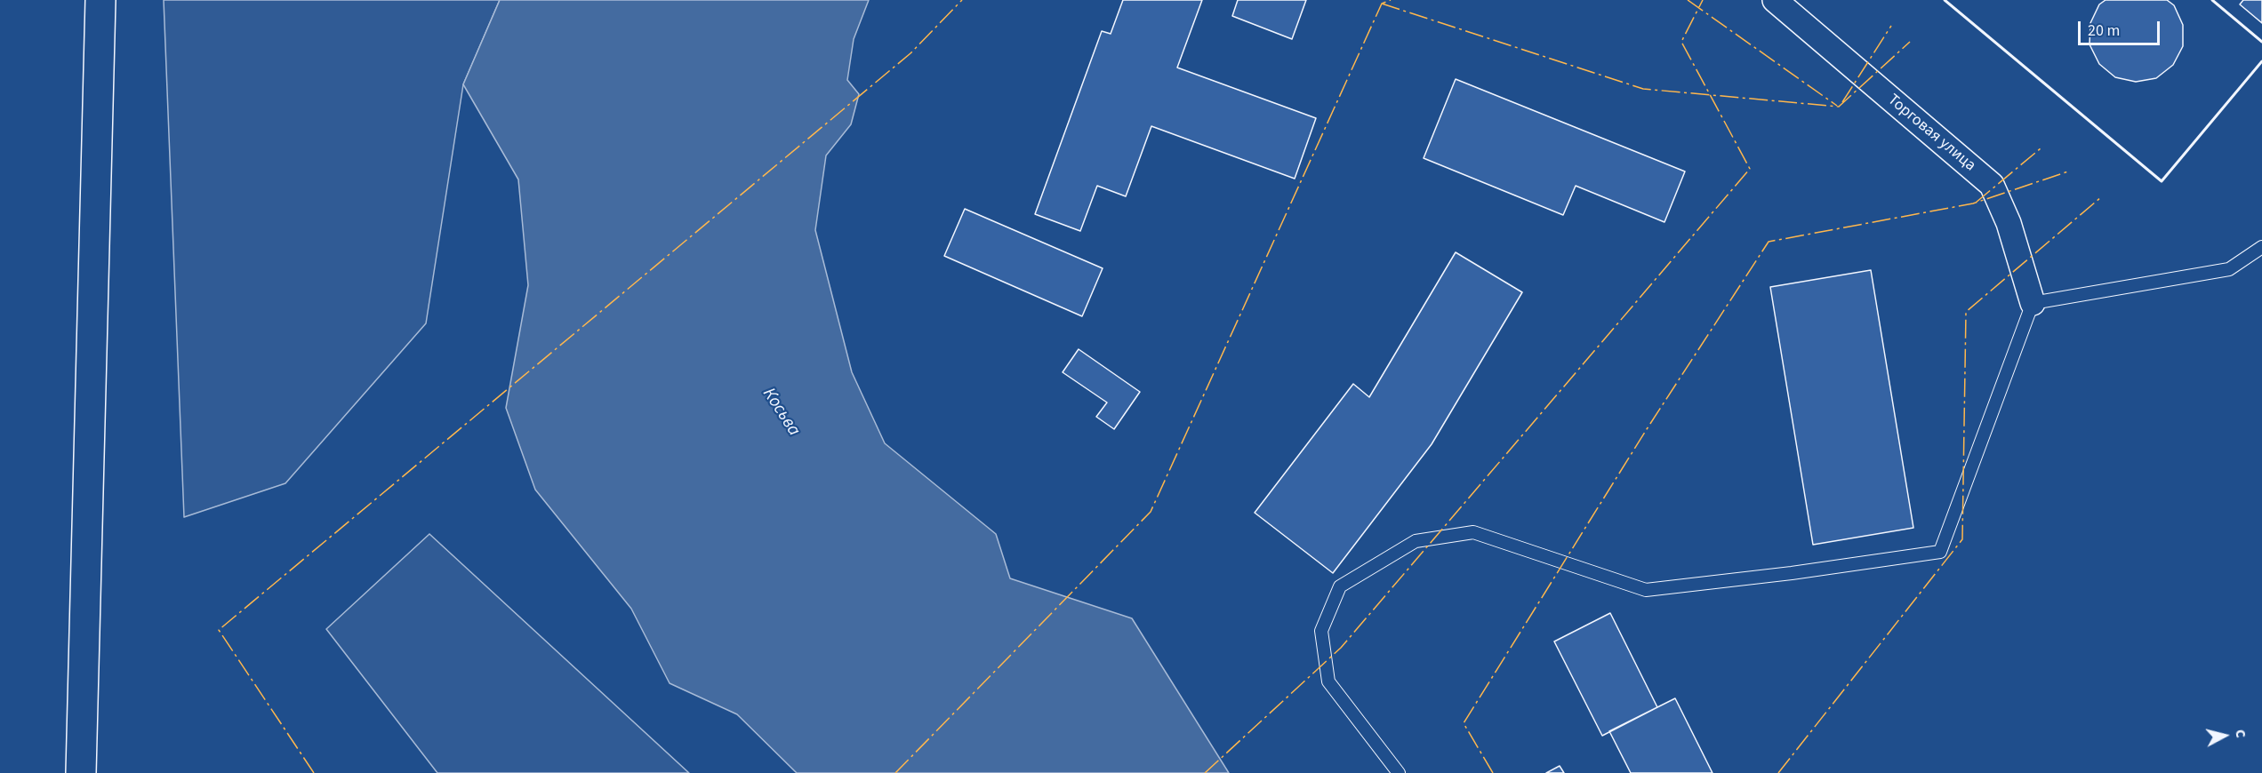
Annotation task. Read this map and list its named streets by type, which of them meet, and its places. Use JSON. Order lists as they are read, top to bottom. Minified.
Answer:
{"streets":{"street":["Торговая улица"]},"water":["Косьва"],"scale_bar":"20 m","north":"right"}
